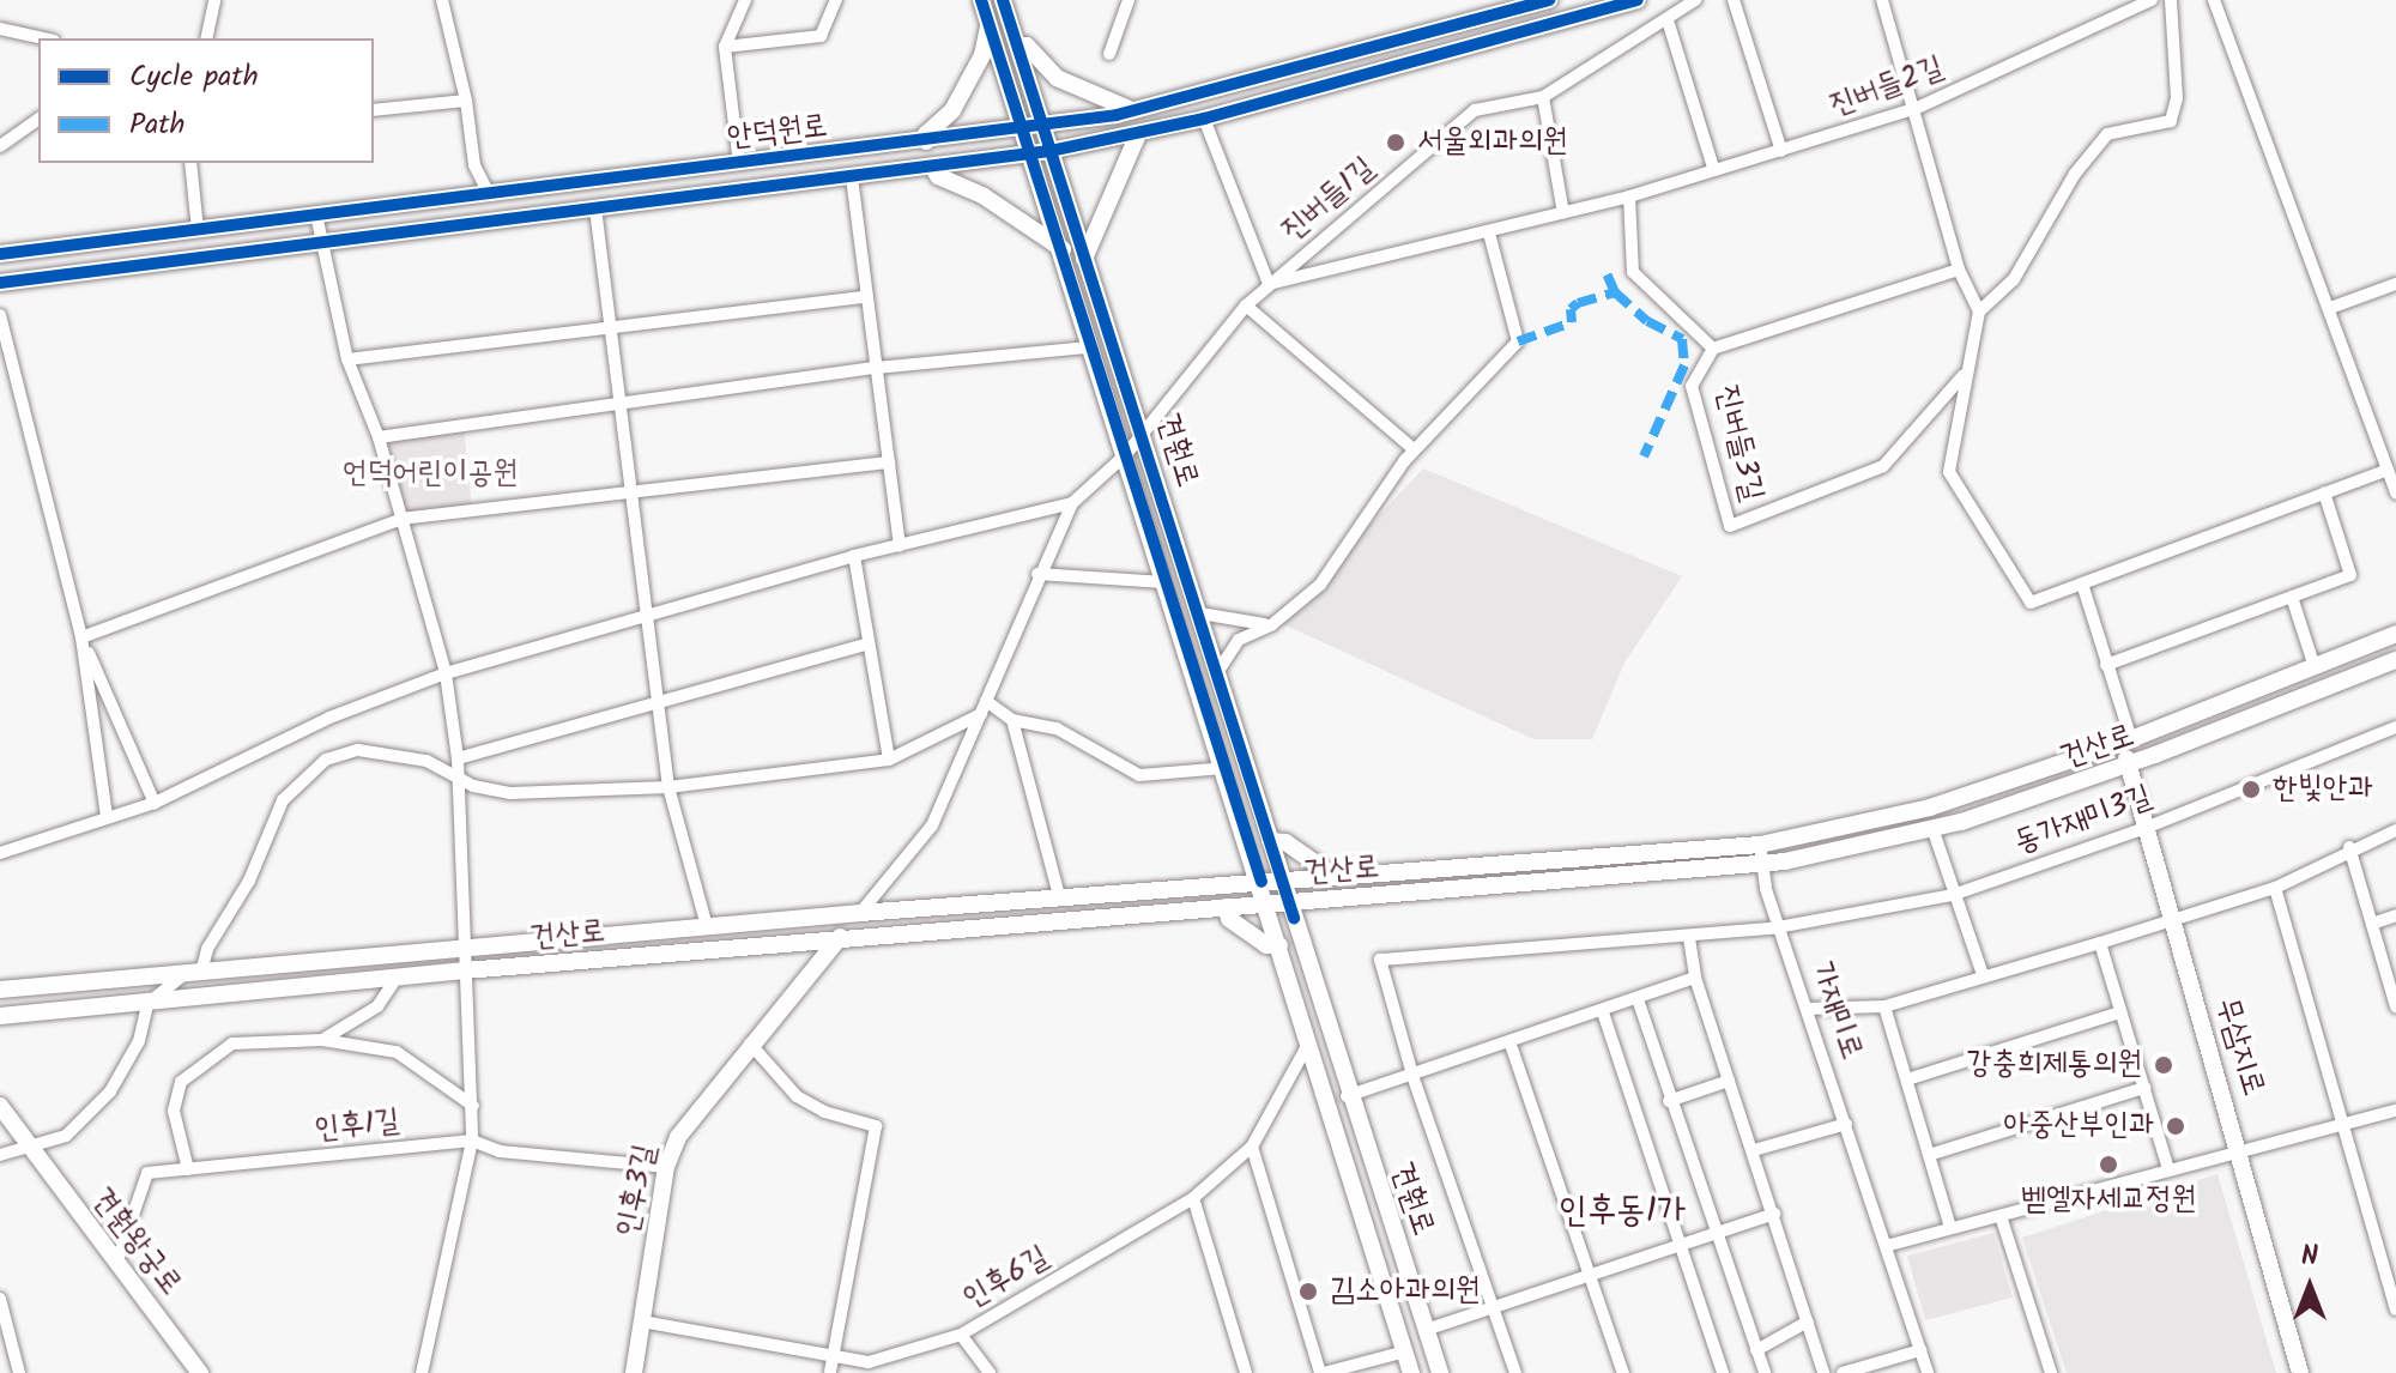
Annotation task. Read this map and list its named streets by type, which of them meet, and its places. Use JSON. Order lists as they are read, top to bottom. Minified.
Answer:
{"streets":{"street":["진버들2길","안덕원로","진버들1길","진버들3길","견훤로","건산로","동가재미3길","가재미로","무삼지로","인후1길","인후3길","견훤왕궁로","인후6길"]},"crossings":[["진버들2길","진버들1길"],["안덕원로","견훤로"],["진버들1길","견훤로"],["견훤로","건산로"],["견훤로","인후6길"],["건산로","가재미로"],["건산로","무삼지로"],["건산로","인후3길"],["동가재미3길","가재미로"],["동가재미3길","무삼지로"],["인후1길","인후3길"],["인후1길","견훤왕궁로"],["인후3길","인후6길"]],"districts":["인후동1가"],"parks":["언덕어린이공원"],"places":["서울외과의원","한빛안과","강충희제통의원","아중산부인과","벧엘자세교정원","김소아과의원"],"legend":["Cycle path","Path"],"north":"top"}
